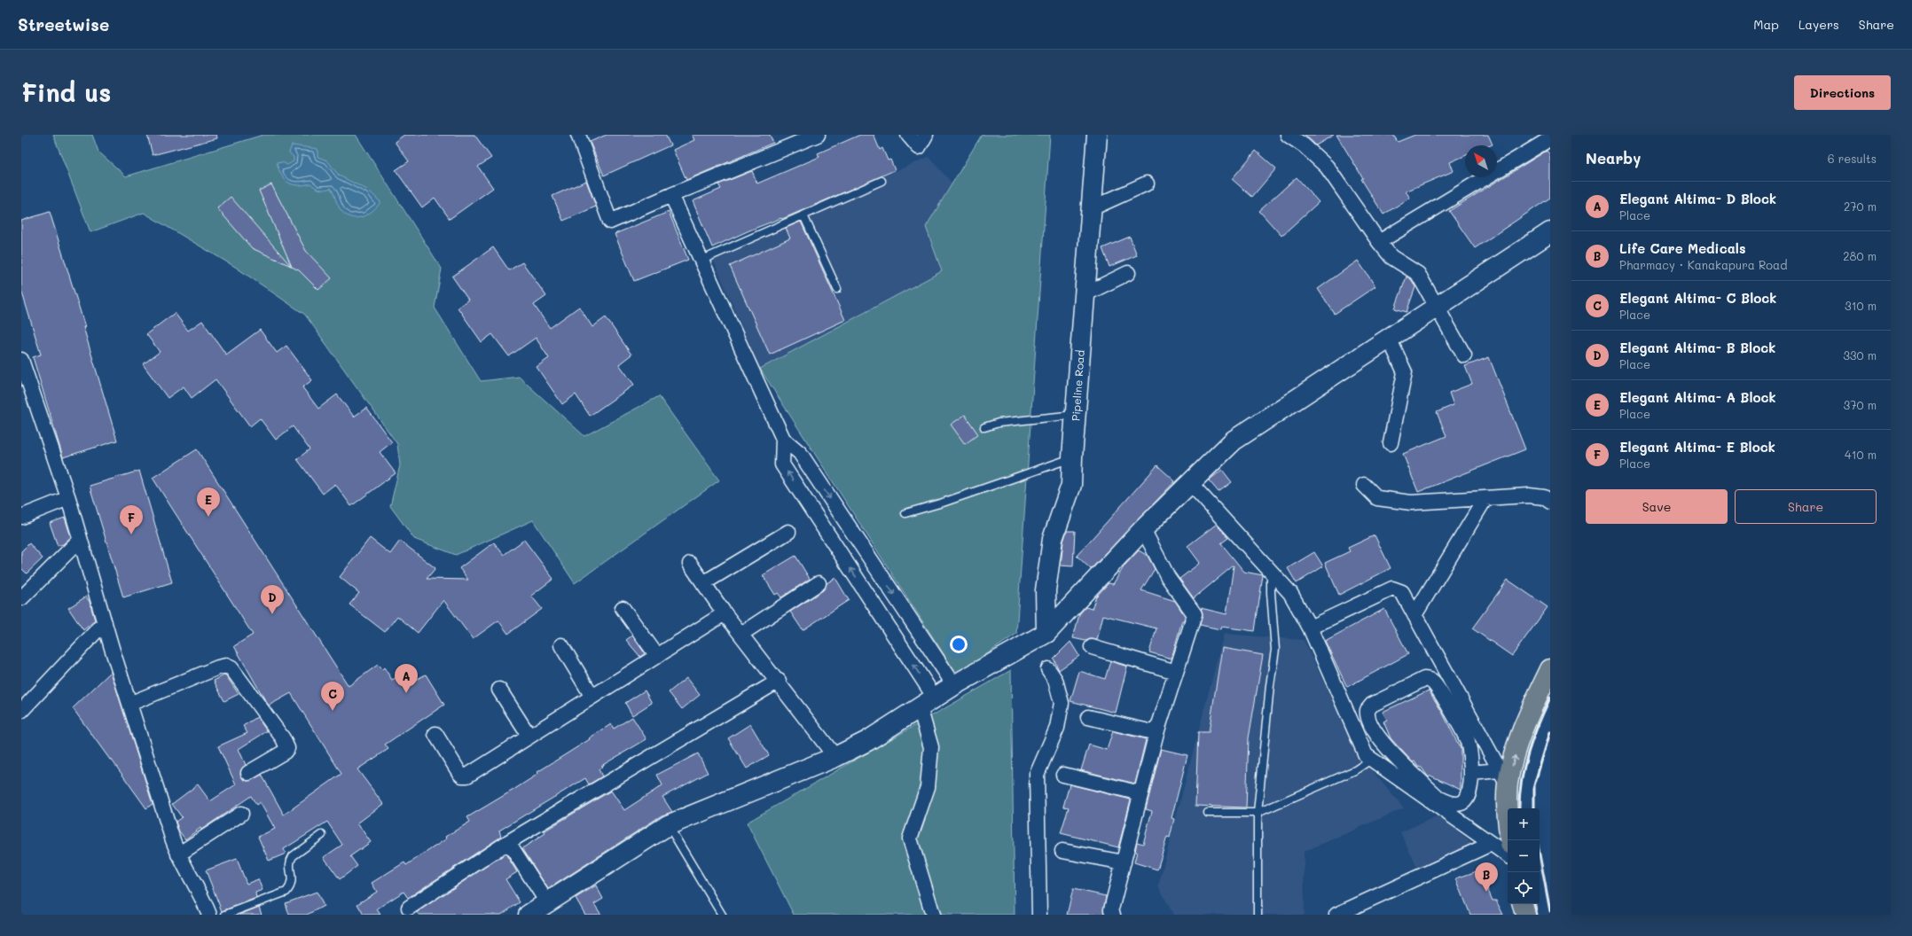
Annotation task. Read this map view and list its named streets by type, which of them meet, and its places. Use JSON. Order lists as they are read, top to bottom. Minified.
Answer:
{"streets":{"street":["Pipeline Road"]},"north":"top left","page":{"header":"Streetwise","nav":["Map","Layers","Share"],"buttons":["Directions",["Save","Share"]],"title":"Find us","heading":["Nearby","6 results"],"list":[{"mark":"A","name":"Elegant Altima- D Block","note":"Place","value":"270 m"},{"mark":"B","name":"Life Care Medicals","note":"Pharmacy · Kanakapura Road","value":"280 m"},{"mark":"C","name":"Elegant Altima- C Block","note":"Place","value":"310 m"},{"mark":"D","name":"Elegant Altima- B Block","note":"Place","value":"330 m"},{"mark":"E","name":"Elegant Altima- A Block","note":"Place","value":"370 m"},{"mark":"F","name":"Elegant Altima- E Block","note":"Place","value":"410 m"}],"pins":["E","F","D","A","C","B"],"map_buttons":["+","−"]}}
